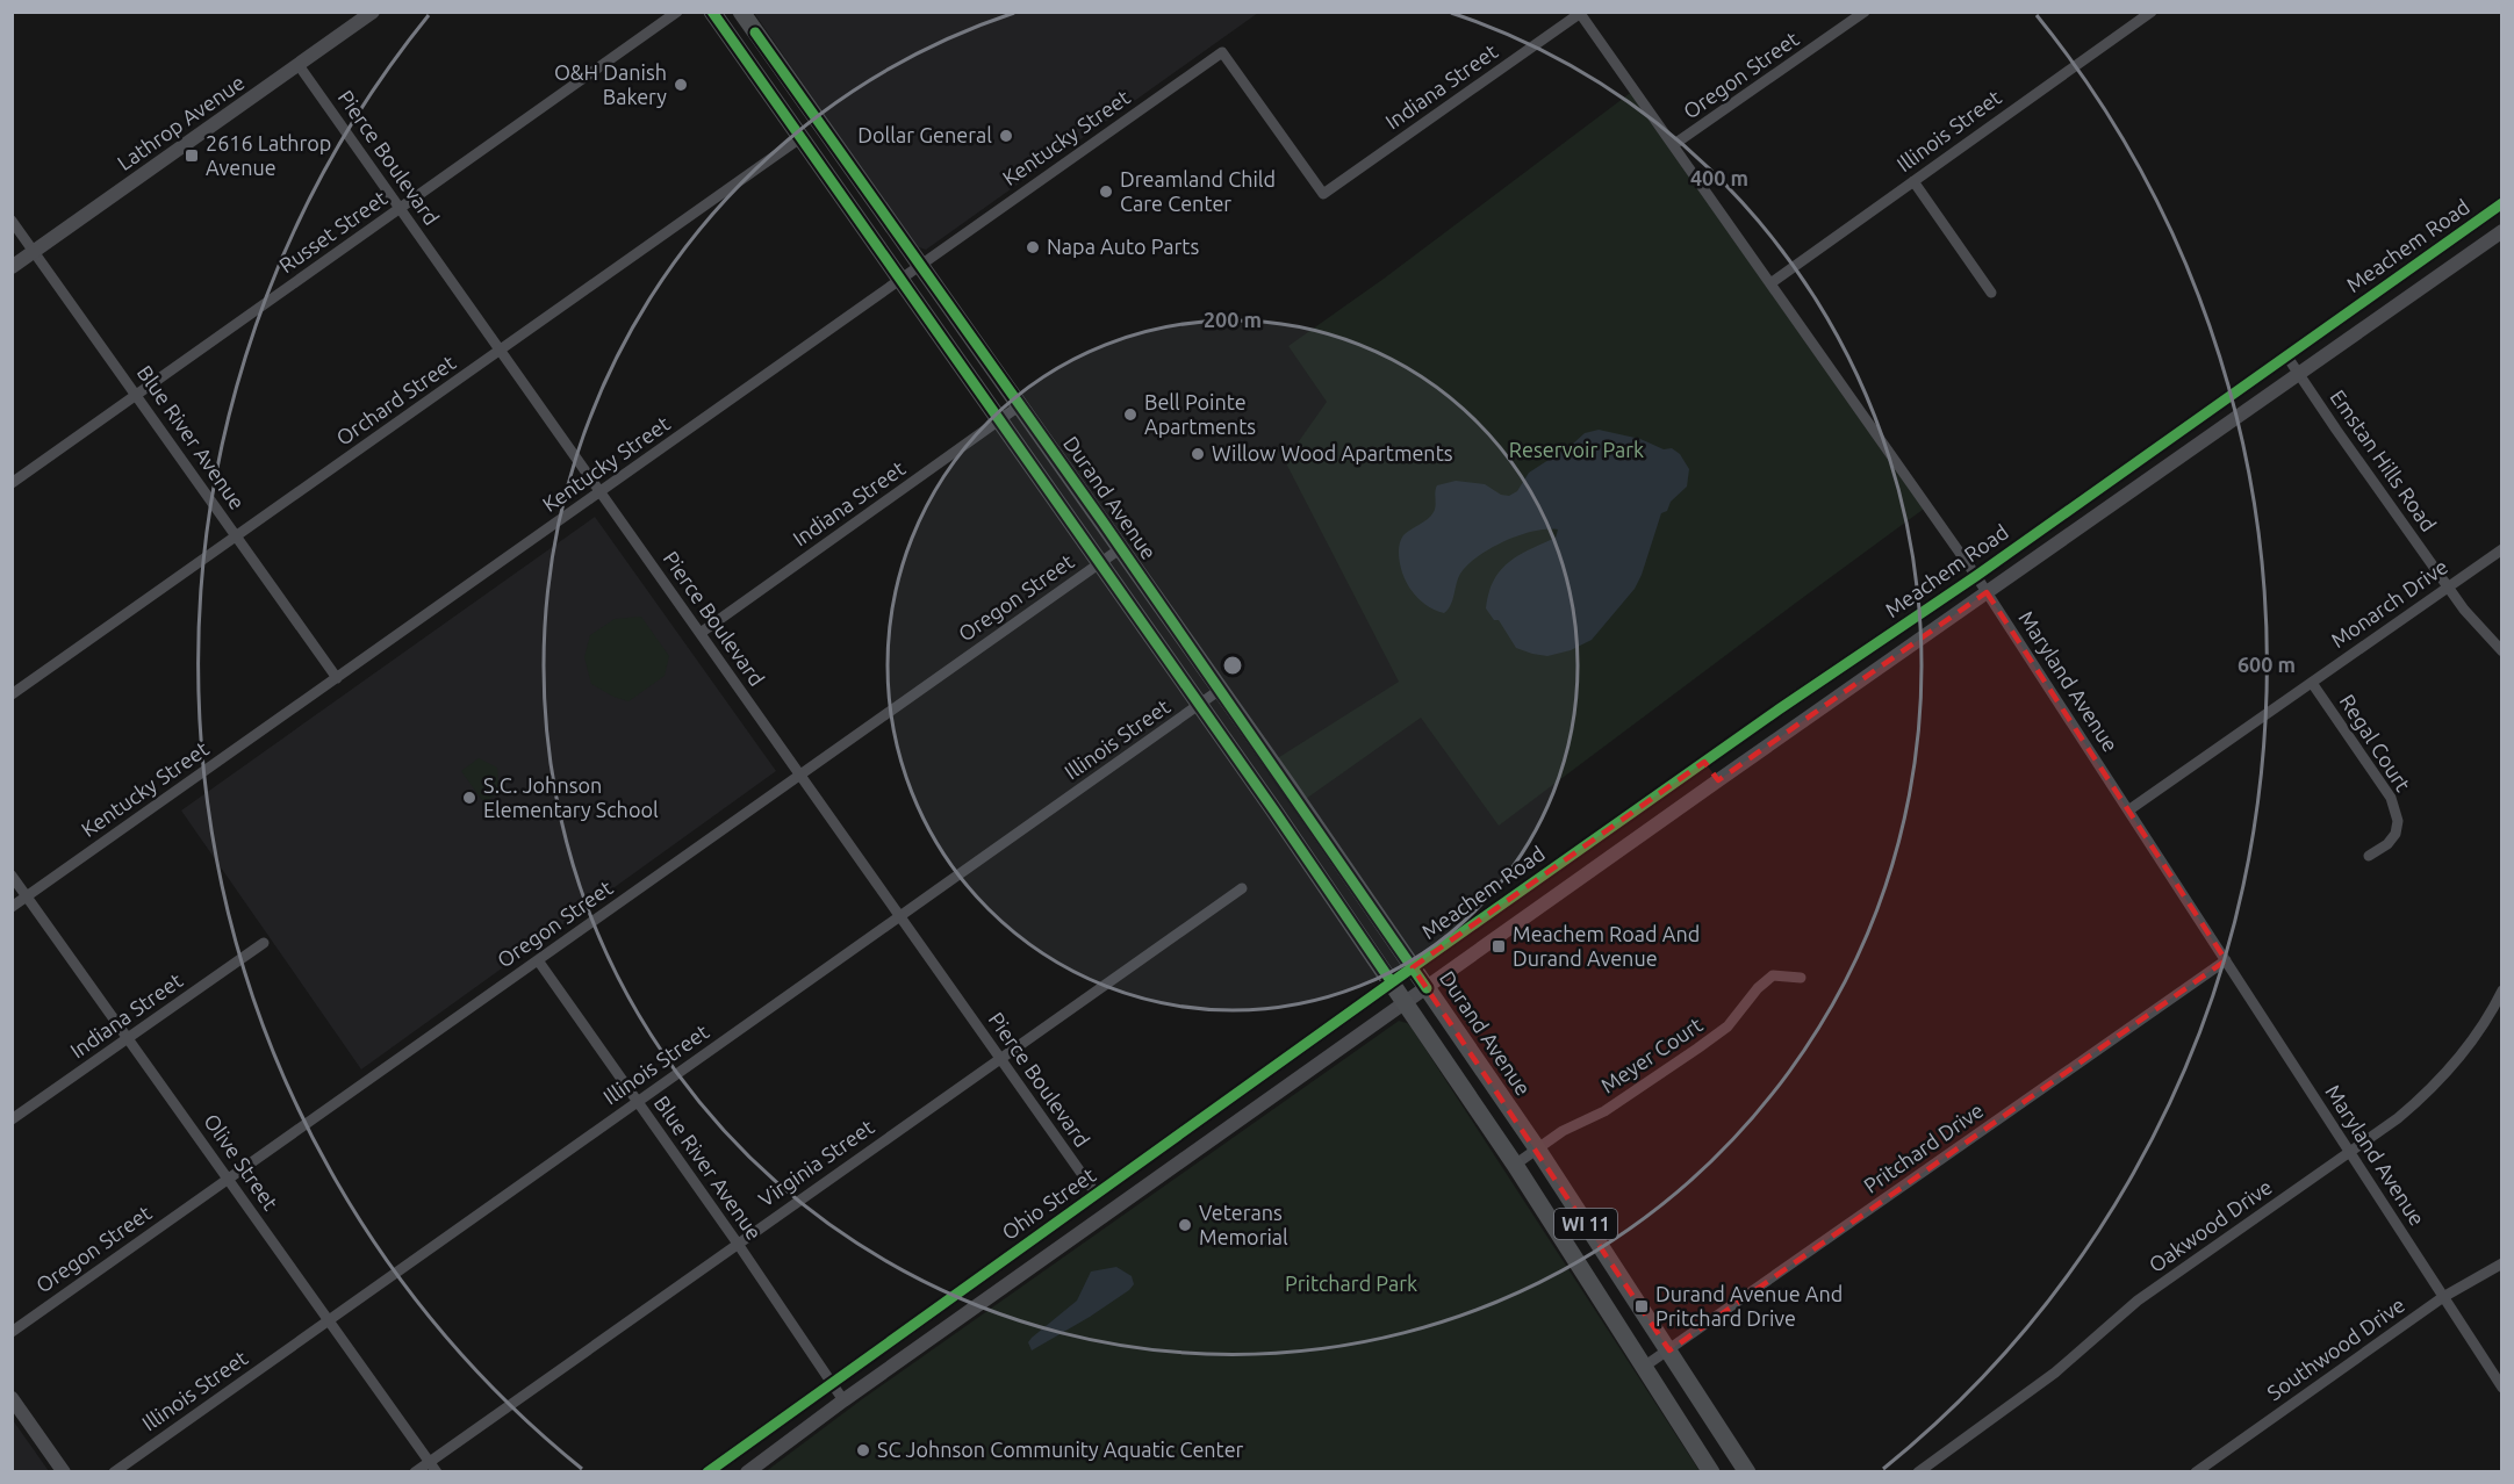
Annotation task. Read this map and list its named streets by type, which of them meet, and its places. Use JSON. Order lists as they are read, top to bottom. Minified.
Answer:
{"streets":{"main road":["Durand Avenue","WI 11"],"street":["Oregon Street","Indiana Street","Lathrop Avenue","Illinois Street","Kentucky Street","Pierce Boulevard","Russet Street","Meachem Road","Orchard Street","Blue River Avenue","Emstan Hills Road","Monarch Drive","Maryland Avenue","Regal Court","Meyer Court","Pritchard Drive","Olive Street","Virginia Street","Ohio Street","Oakwood Drive","Southwood Drive"]},"crossings":[["Oregon Street","Pierce Boulevard"],["Oregon Street","Blue River Avenue"],["Oregon Street","Durand Avenue"],["Oregon Street","Maryland Avenue"],["Oregon Street","Olive Street"],["Oregon Street","WI 11"],["Indiana Street","Kentucky Street"],["Indiana Street","Pierce Boulevard"],["Indiana Street","Durand Avenue"],["Indiana Street","Maryland Avenue"],["Indiana Street","Olive Street"],["Indiana Street","WI 11"],["Lathrop Avenue","Pierce Boulevard"],["Lathrop Avenue","Blue River Avenue"],["Illinois Street","Pierce Boulevard"],["Illinois Street","Blue River Avenue"],["Illinois Street","Durand Avenue"],["Illinois Street","Maryland Avenue"],["Illinois Street","Olive Street"],["Illinois Street","WI 11"],["Kentucky Street","Pierce Boulevard"],["Kentucky Street","Blue River Avenue"],["Kentucky Street","Durand Avenue"],["Kentucky Street","Olive Street"],["Kentucky Street","WI 11"],["Pierce Boulevard","Russet Street"],["Pierce Boulevard","Orchard Street"],["Pierce Boulevard","Virginia Street"],["Pierce Boulevard","Ohio Street"],["Russet Street","Blue River Avenue"],["Meachem Road","Emstan Hills Road"],["Meachem Road","Durand Avenue"],["Meachem Road","Maryland Avenue"],["Meachem Road","Ohio Street"],["Meachem Road","WI 11"],["Orchard Street","Blue River Avenue"],["Orchard Street","WI 11"],["Blue River Avenue","Virginia Street"],["Blue River Avenue","Ohio Street"],["Emstan Hills Road","Monarch Drive"],["Durand Avenue","Meyer Court"],["Durand Avenue","Pritchard Drive"],["Durand Avenue","Ohio Street"],["Monarch Drive","Maryland Avenue"],["Monarch Drive","Regal Court"],["Maryland Avenue","Pritchard Drive"],["Maryland Avenue","Oakwood Drive"],["Maryland Avenue","Southwood Drive"],["Meyer Court","WI 11"],["Pritchard Drive","WI 11"],["Olive Street","Virginia Street"],["Ohio Street","WI 11"]],"parks":["Reservoir Park","Pritchard Park"],"places":{"other":["O&H Danish Bakery","Dollar General","Dreamland Child Care Center","Napa Auto Parts","Bell Pointe Apartments","Willow Wood Apartments","S.C. Johnson Elementary School","Veterans Memorial","SC Johnson Community Aquatic Center"],"transit":["2616 Lathrop Avenue","Meachem Road And Durand Avenue","Durand Avenue And Pritchard Drive"]},"rings":["400 m","200 m","600 m"]}
